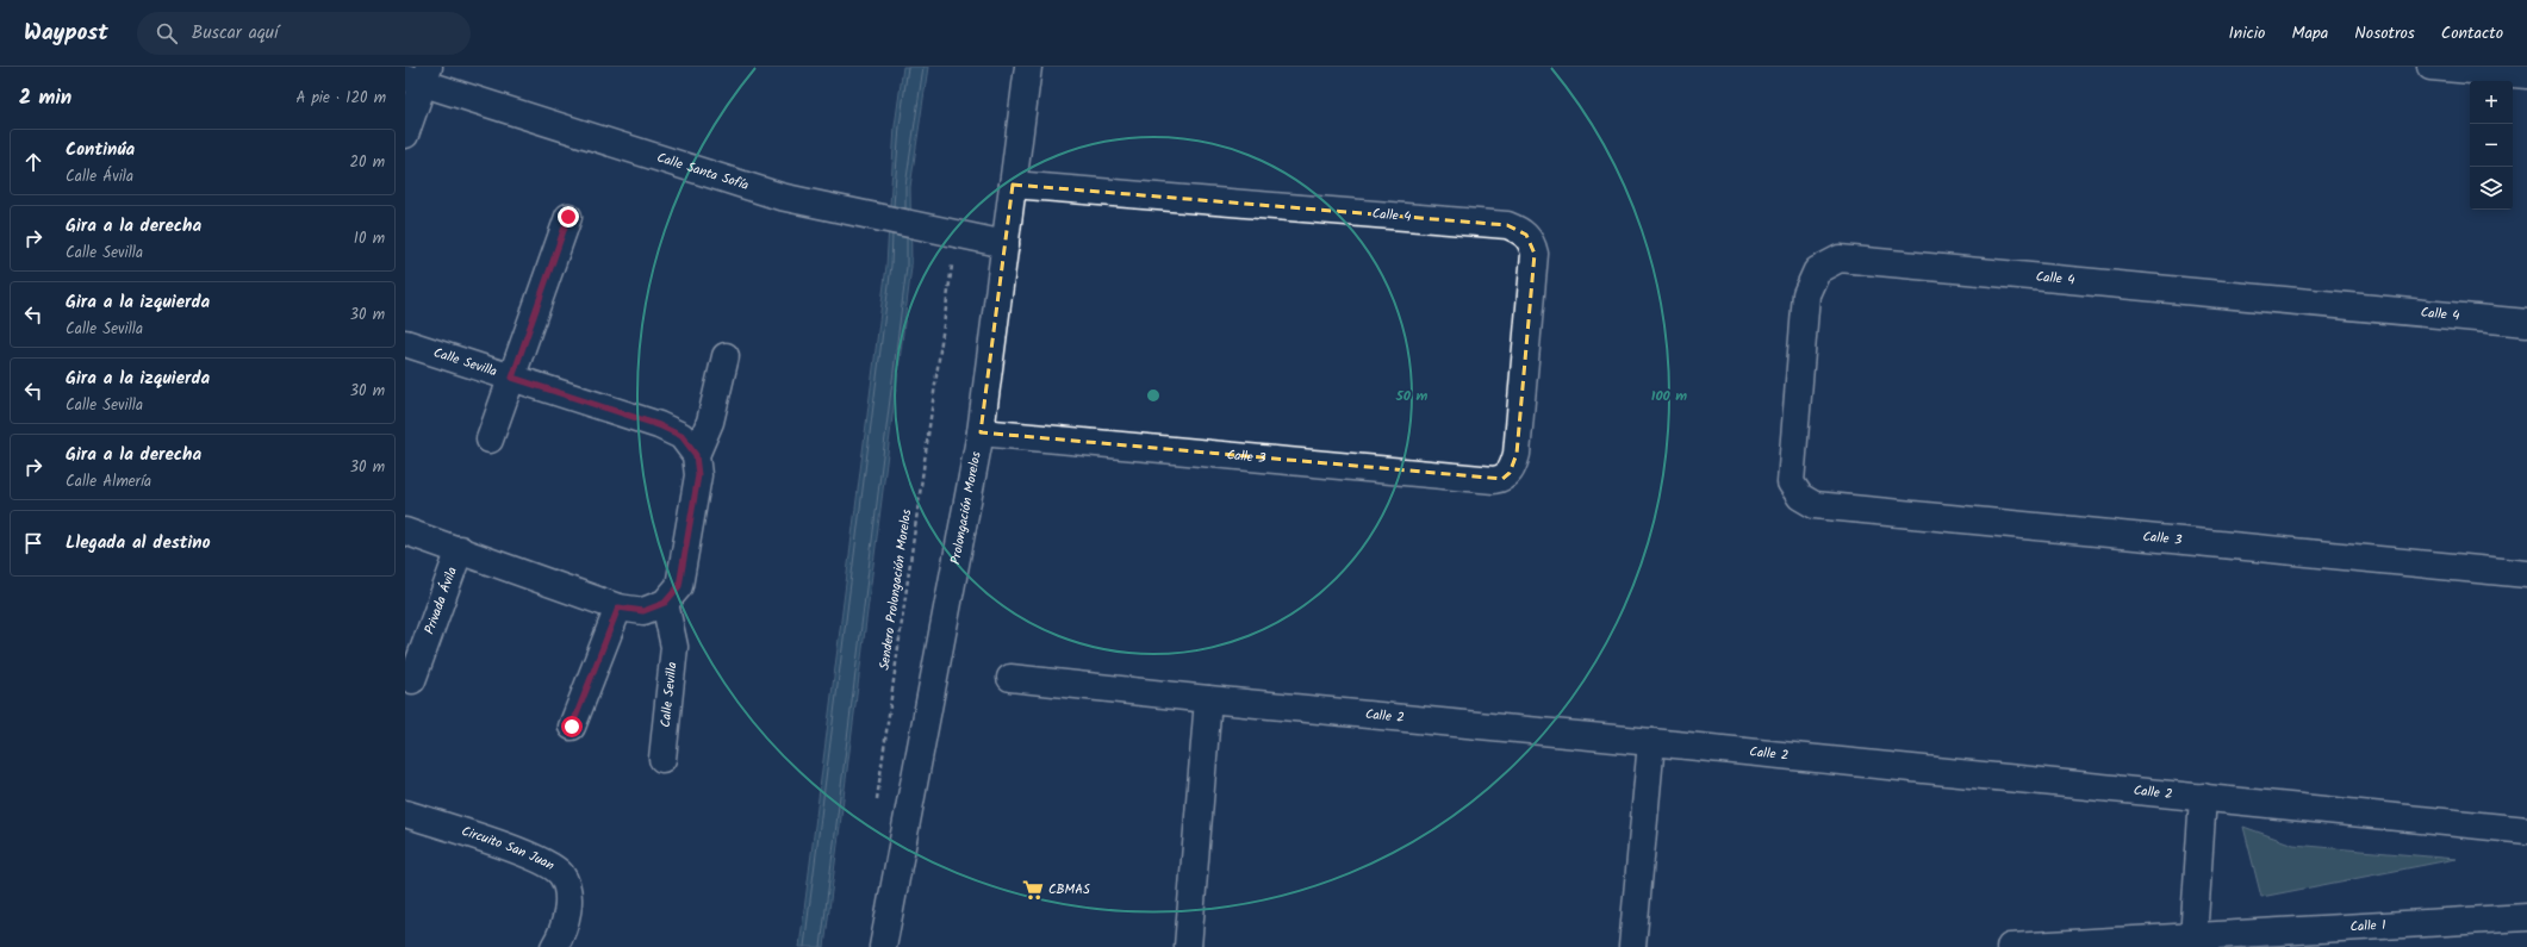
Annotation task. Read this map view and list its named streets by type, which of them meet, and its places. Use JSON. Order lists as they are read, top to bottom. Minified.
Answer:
{"streets":{"street":["Calle Santa Sofía","Calle 4","Calle Sevilla","Calle 3","Prolongación Morelos","Privada Ávila","Calle 2","Circuito San Juan","Calle 1"],"path":["Sendero Prolongación Morelos"]},"crossings":[["Calle Santa Sofía","Prolongación Morelos"],["Calle Santa Sofía","Sendero Prolongación Morelos"],["Calle 4","Calle 3"],["Calle 4","Prolongación Morelos"],["Calle 3","Prolongación Morelos"]],"places":{"supermarket":["CBMAS"]},"page":{"header":"Waypost","search":"Buscar aquí","nav":["Inicio","Mapa","Nosotros","Contacto"],"heading":["2 min","A pie · 120 m"],"map_buttons":["+","−"],"list":[["Continúa","Calle Ávila","20 m"],["Gira a la derecha","Calle Sevilla","10 m"],["Gira a la izquierda","Calle Sevilla","30 m"],["Gira a la izquierda","Calle Sevilla","30 m"],["Gira a la derecha","Calle Almería","30 m"],"Llegada al destino"]},"rings":["50 m","100 m"]}
